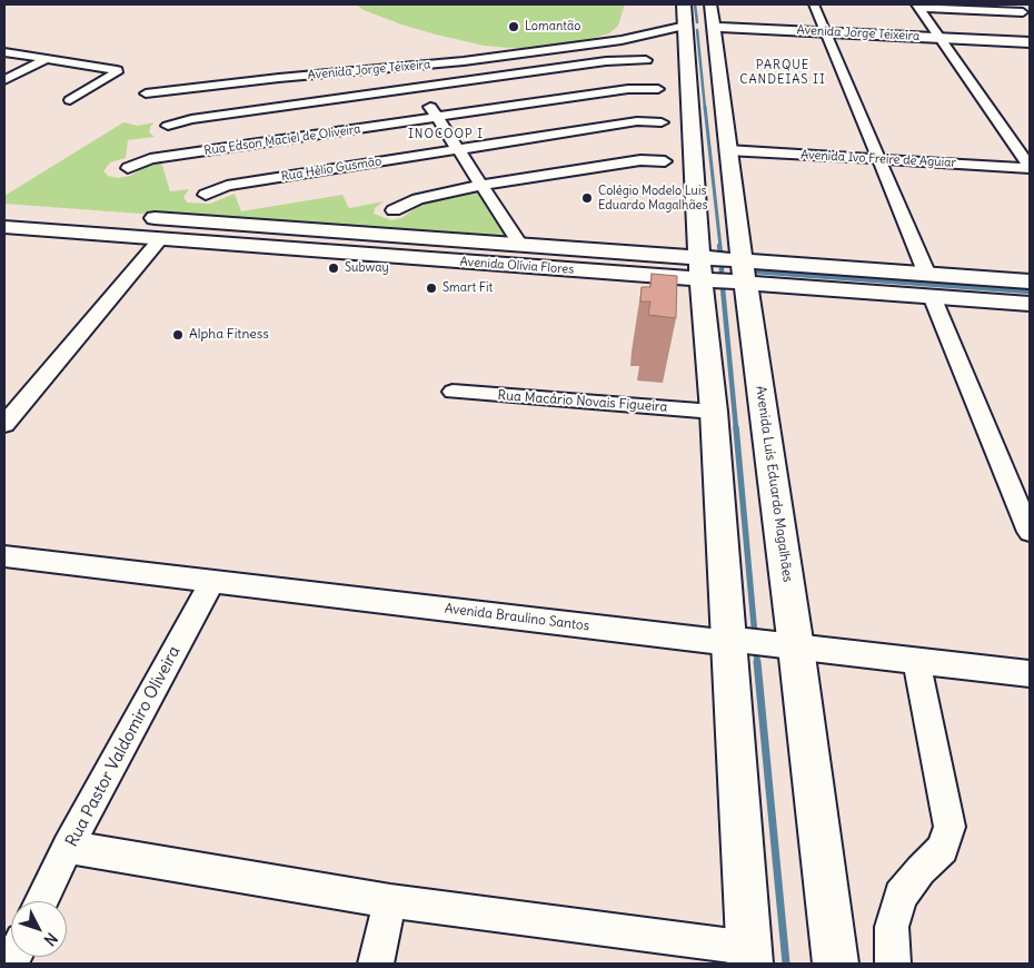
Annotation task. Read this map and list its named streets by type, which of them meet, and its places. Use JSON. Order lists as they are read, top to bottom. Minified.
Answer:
{"streets":{"main road":["Avenida Jorge Teixeira","Avenida Olívia Flores","Avenida Luís Eduardo Magalhães"],"street":["Rua Edson Maciel de Oliveira","Avenida Ivo Freire de Aguiar","Rua Hélio Gusmão","Rua Macário Novais Figueira","Avenida Braulino Santos","Rua Pastor Valdomiro Oliveira"]},"crossings":[["Avenida Jorge Teixeira","Avenida Luís Eduardo Magalhães"],["Avenida Ivo Freire de Aguiar","Avenida Luís Eduardo Magalhães"],["Avenida Olívia Flores","Avenida Luís Eduardo Magalhães"],["Rua Macário Novais Figueira","Avenida Luís Eduardo Magalhães"],["Avenida Luís Eduardo Magalhães","Avenida Braulino Santos"],["Avenida Braulino Santos","Rua Pastor Valdomiro Oliveira"]],"districts":["PARQUE CANDEIAS II","INOCOOP I"],"places":["Lomantão","Colégio Modelo Luis Eduardo Magalhães","Subway","Smart Fit","Alpha Fitness"],"north":"bottom right"}
